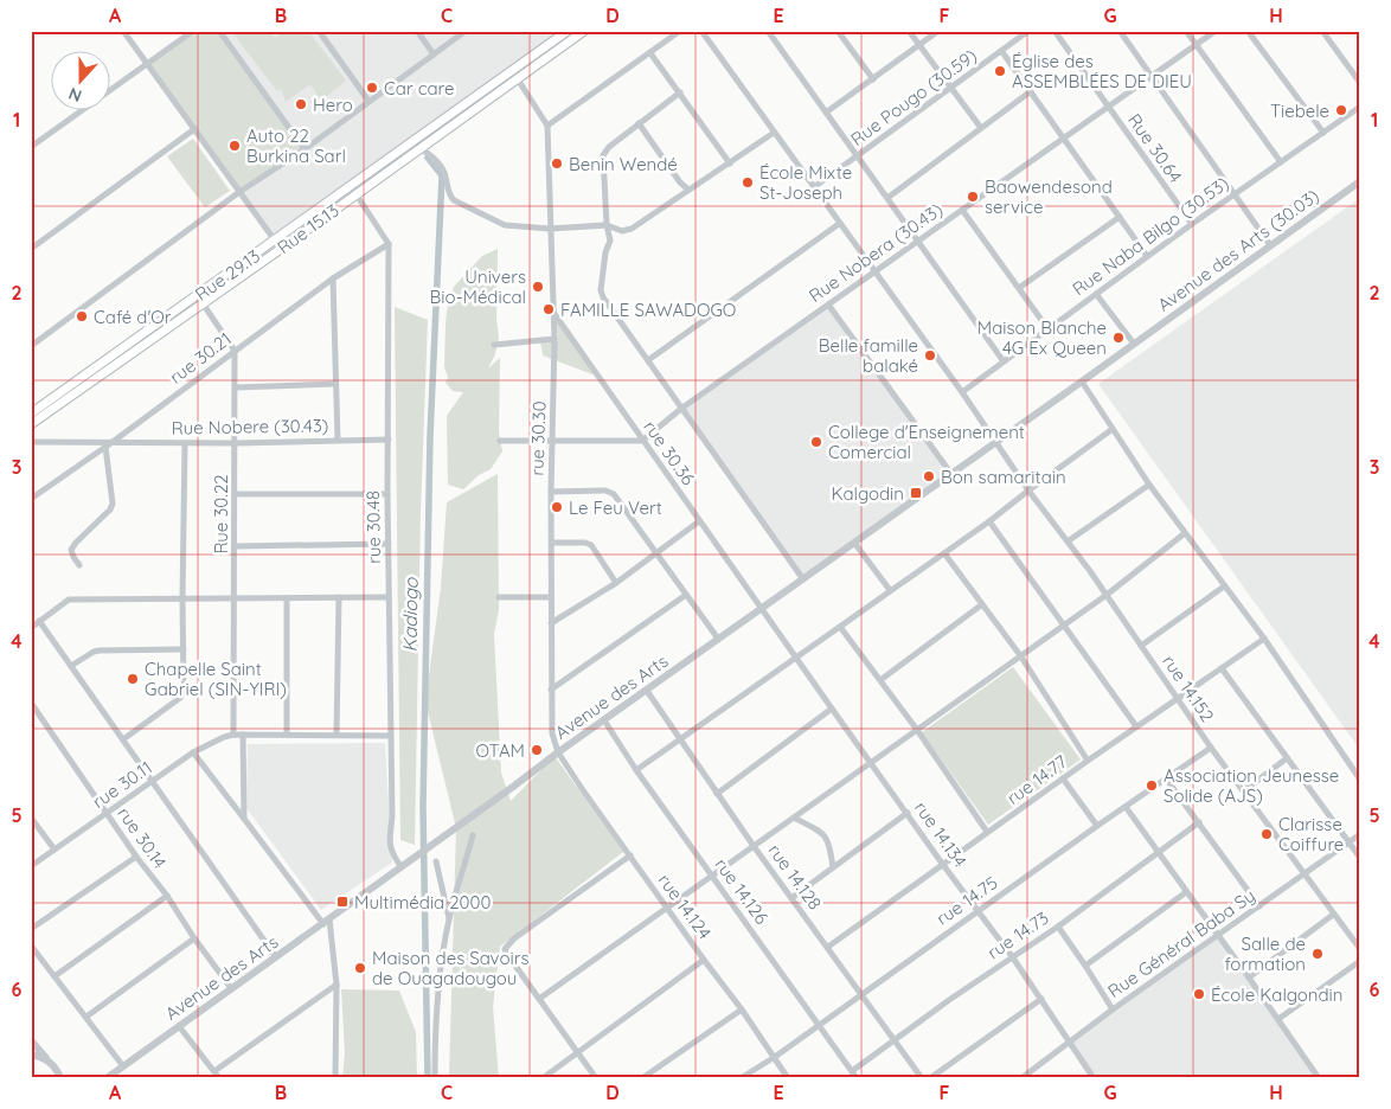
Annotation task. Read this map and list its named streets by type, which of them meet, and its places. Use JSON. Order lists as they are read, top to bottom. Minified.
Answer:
{"streets":{"main road":["Rue 15.13","Rue 29.13"],"street":["Rue Pougo (30.59)","Rue 30.64","Rue Naba Bilgo (30.53)","Avenue des Arts (30.03)","Rue Nobera (30.43)","rue 30.21","Rue Nobere (30.43)","rue 30.30","rue 30.36","Rue 30.22","rue 30.48","rue 14.152","Avenue des Arts","rue 14.77","rue 30.11","rue 14.134","rue 30.14","rue 14.128","rue 14.126","rue 14.75","rue 14.124","rue 14.73","Rue Général Baba Sy"]},"crossings":[["Rue Pougo (30.59)","rue 14.152"],["Rue 30.64","Rue Naba Bilgo (30.53)"],["Rue 30.64","Rue Nobera (30.43)"],["Rue Naba Bilgo (30.53)","rue 14.152"],["Avenue des Arts (30.03)","Avenue des Arts"],["Rue Nobera (30.43)","rue 30.36"],["Rue Nobera (30.43)","rue 14.152"],["rue 30.21","Rue Nobere (30.43)"],["rue 30.21","Rue 30.22"],["rue 30.21","rue 30.48"],["Rue Nobere (30.43)","Rue 30.22"],["Rue Nobere (30.43)","rue 30.48"],["rue 30.30","rue 30.36"],["rue 30.30","Avenue des Arts"],["rue 30.30","rue 14.124"],["rue 30.36","Avenue des Arts"],["rue 30.36","rue 14.134"],["Rue 30.22","rue 30.11"],["rue 30.48","Avenue des Arts"],["rue 14.152","Avenue des Arts"],["rue 14.152","rue 14.77"],["rue 14.152","rue 14.75"],["rue 14.152","Rue Général Baba Sy"],["Avenue des Arts","rue 14.134"],["Avenue des Arts","rue 30.14"],["Avenue des Arts","rue 14.128"],["Avenue des Arts","rue 14.126"],["Avenue des Arts","rue 14.124"],["rue 14.77","rue 14.134"],["rue 14.77","rue 14.128"],["rue 30.11","rue 30.14"],["rue 14.134","rue 14.75"],["rue 14.134","rue 14.73"],["rue 14.134","Rue Général Baba Sy"],["rue 14.128","rue 14.75"],["rue 14.128","rue 14.73"],["rue 14.126","rue 14.75"],["rue 14.126","rue 14.73"],["rue 14.75","rue 14.124"]],"water":["Kadiogo"],"places":{"other":["Église des ASSEMBLÉES DE DIEU","Car care","Hero","Tiebele","Auto 22 Burkina Sarl","Benin Wendé","École Mixte St-Joseph","Baowendesond service","Univers Bio-Médical","FAMILLE SAWADOGO","Café d'Or","Maison Blanche 4G Ex Queen","Belle famille balaké","College d'Enseignement Comercial","Bon samaritain","Le Feu Vert","Chapelle Saint Gabriel (SIN-YIRI)","OTAM","Association Jeunesse Solide (AJS)","Clarisse Coiffure","Salle de formation","Maison des Savoirs de Ouagadougou","École Kalgondin"],"transit":["Kalgodin","Multimédia 2000"]},"north":"bottom","grid":{"columns":["A","B","C","D","E","F","G","H"],"rows":["1","2","3","4","5","6"]}}
